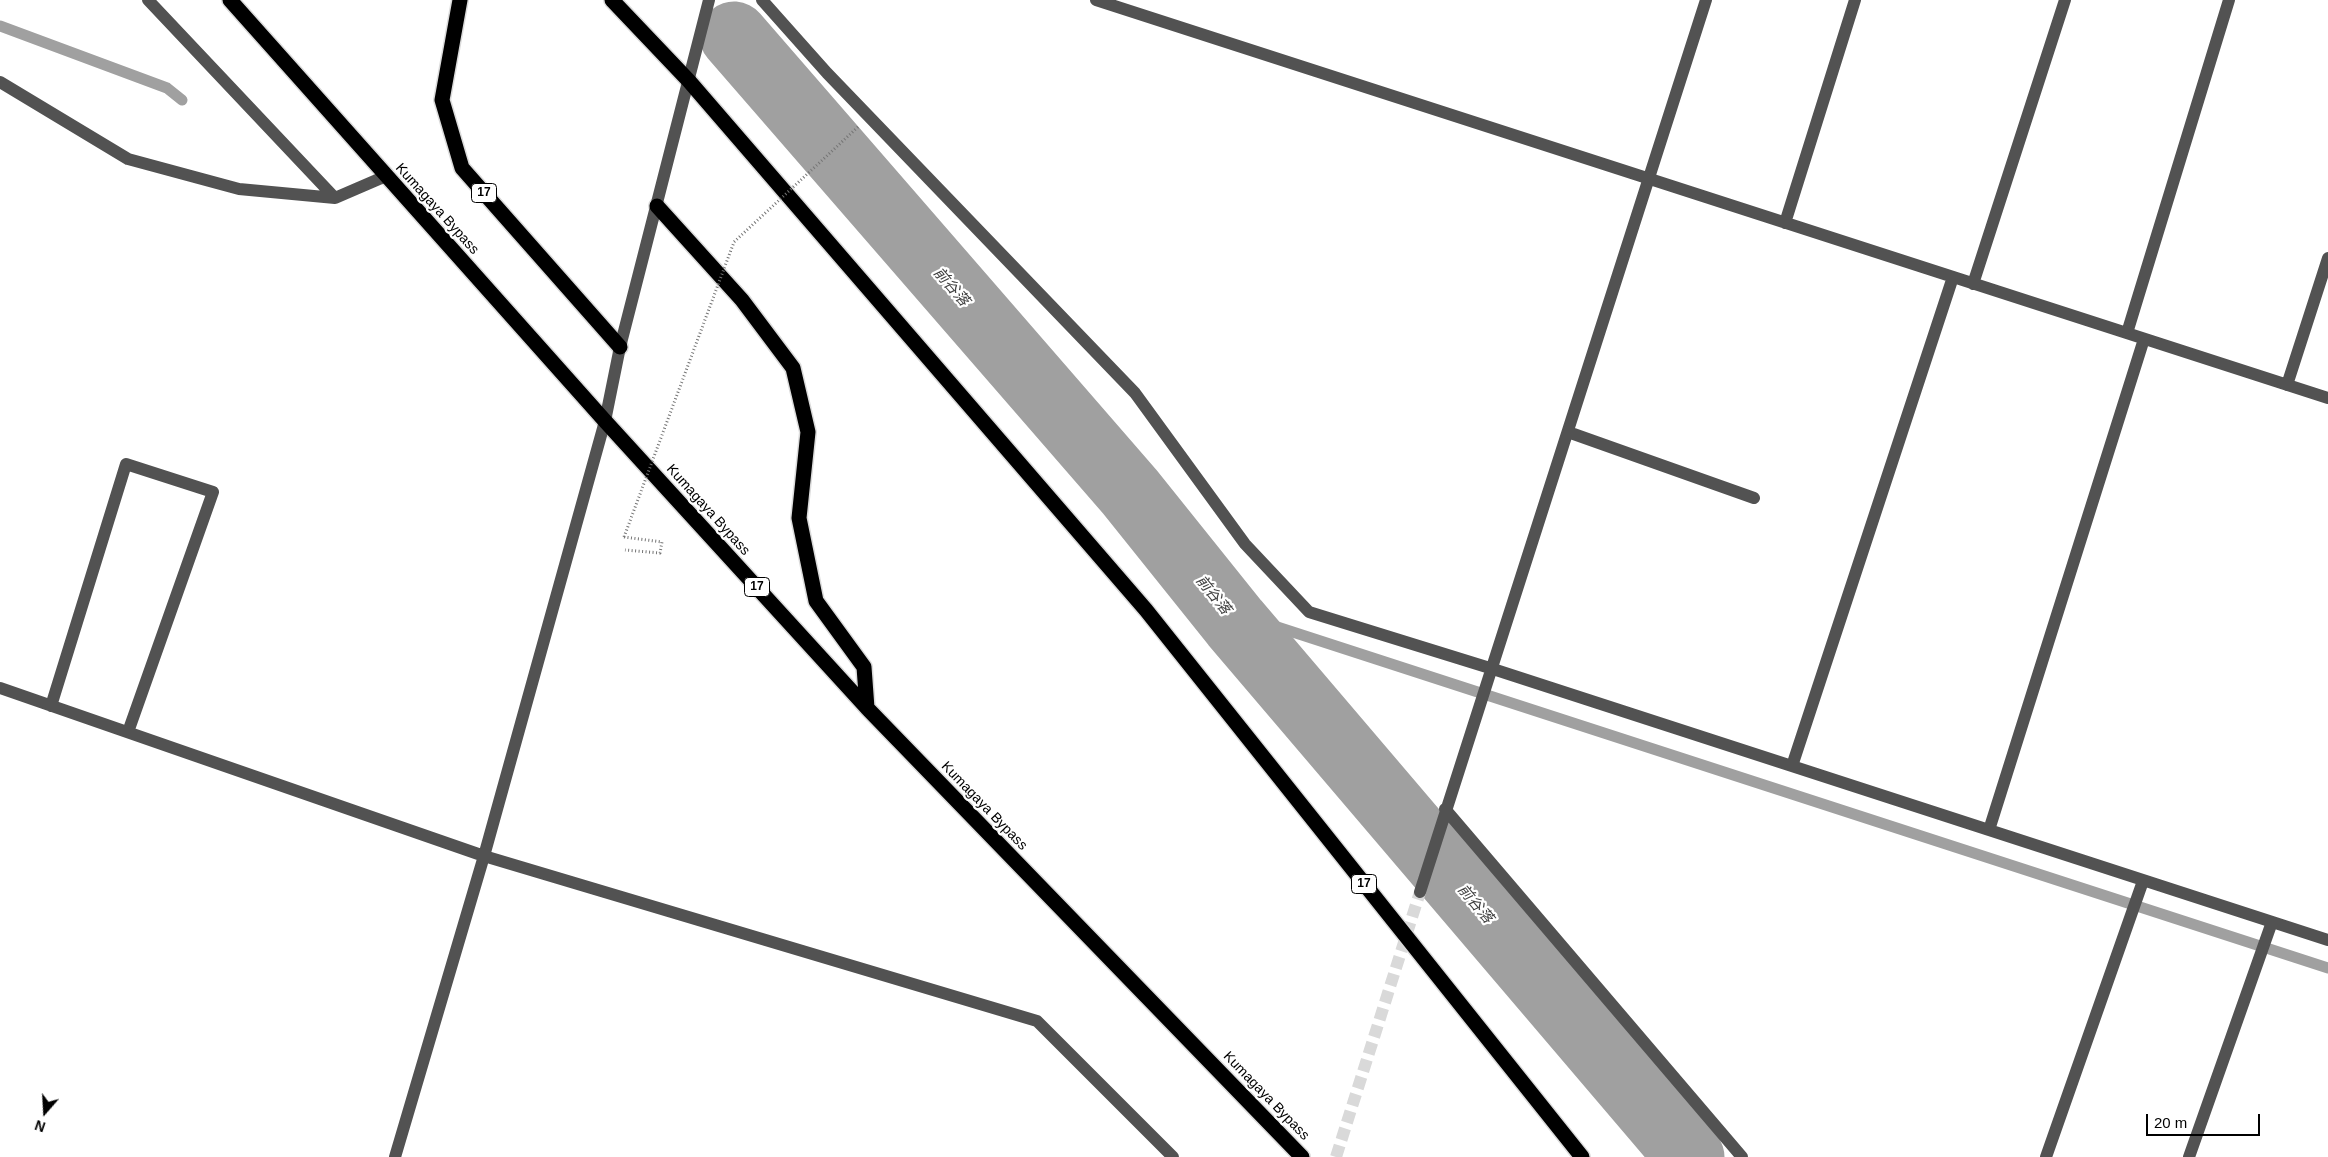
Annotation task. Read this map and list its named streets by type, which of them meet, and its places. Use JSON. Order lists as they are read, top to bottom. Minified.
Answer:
{"streets":{"highway":["17","Kumagaya Bypass"]},"water":["前谷落"],"scale_bar":"20 m","north":"bottom"}
